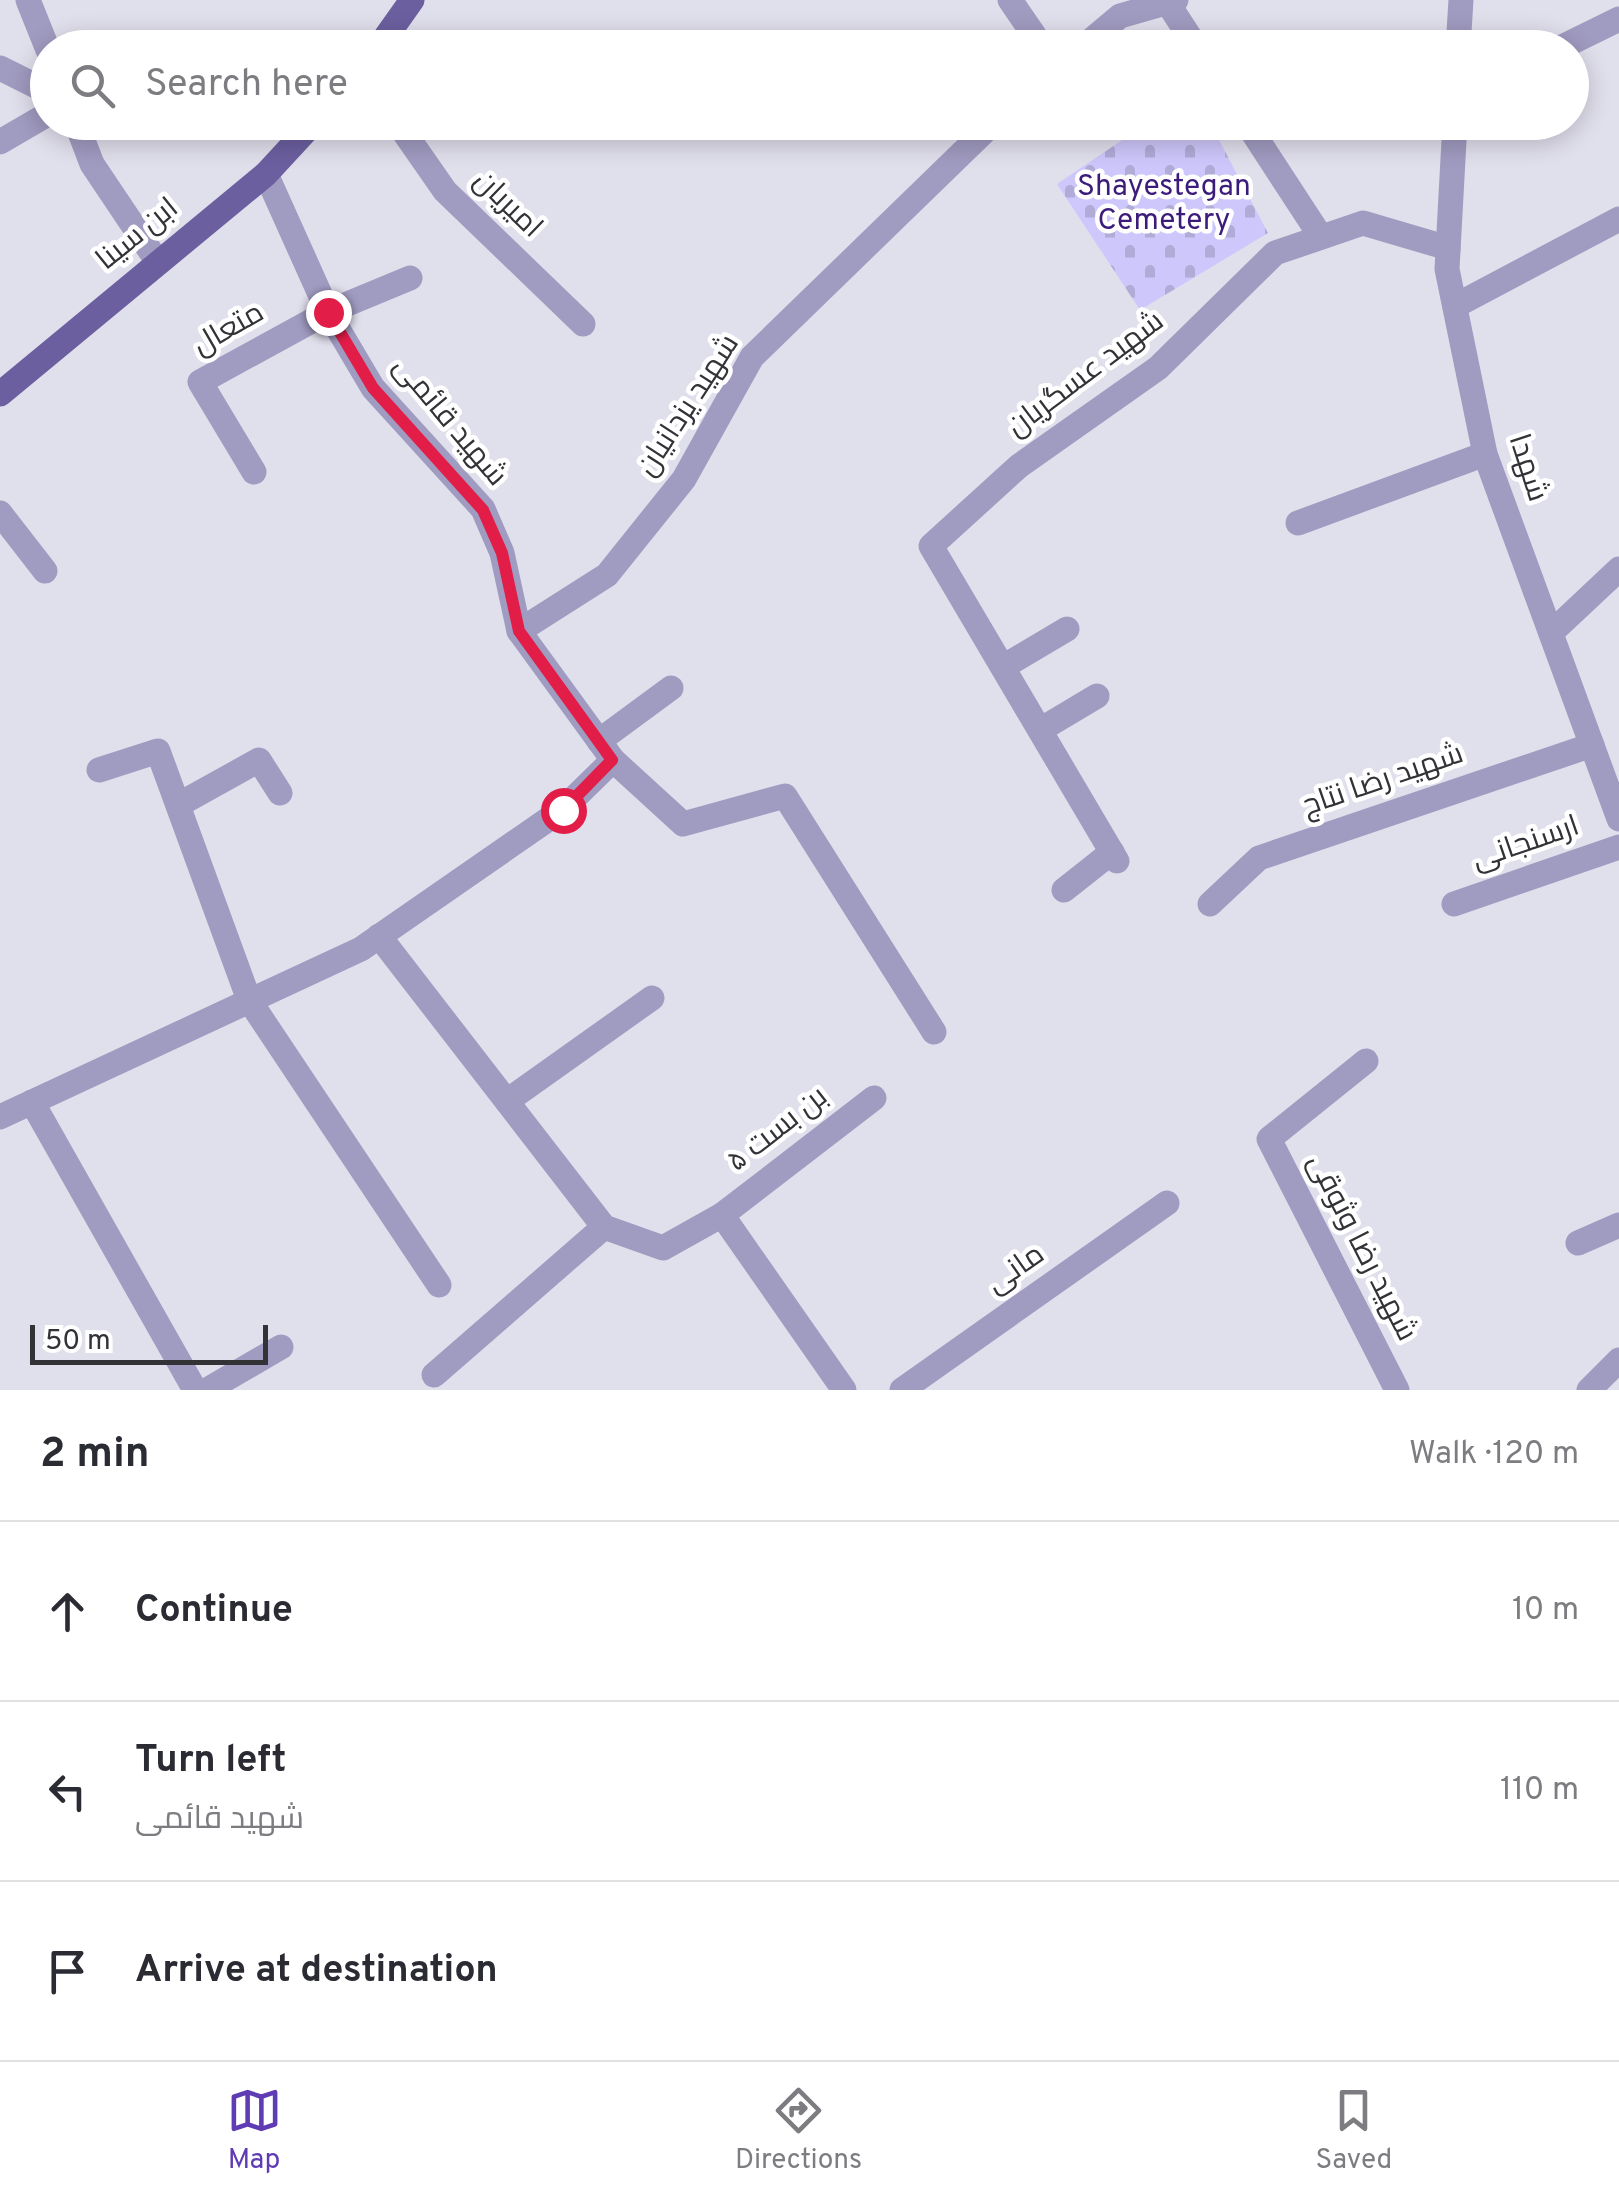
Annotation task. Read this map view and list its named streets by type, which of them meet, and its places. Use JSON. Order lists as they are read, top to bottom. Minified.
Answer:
{"streets":{"main road":["ابن سینا"],"street":["امیریان","متعال","شهید عسگریان","شهید یزدانیان","شهید قائمی","شهدا","شهید رضا نتاج","ارسنجانی","بن بست ۵","شهید رضا وثوقی","مانی"]},"crossings":[["ابن سینا","شهید قائمی"],["متعال","شهید قائمی"],["شهید عسگریان","شهدا"],["شهید یزدانیان","شهید قائمی"],["شهدا","شهید رضا نتاج"]],"parks":["Shayestegan Cemetery"],"scale_bar":"50 m","page":{"search":"Search here","scale":"50 m","heading":["2 min","Walk · 120 m"],"list":[["Continue","10 m"],["Turn left","شهید قائمی","110 m"],"Arrive at destination"],"nav":["Map","Directions","Saved"]}}
